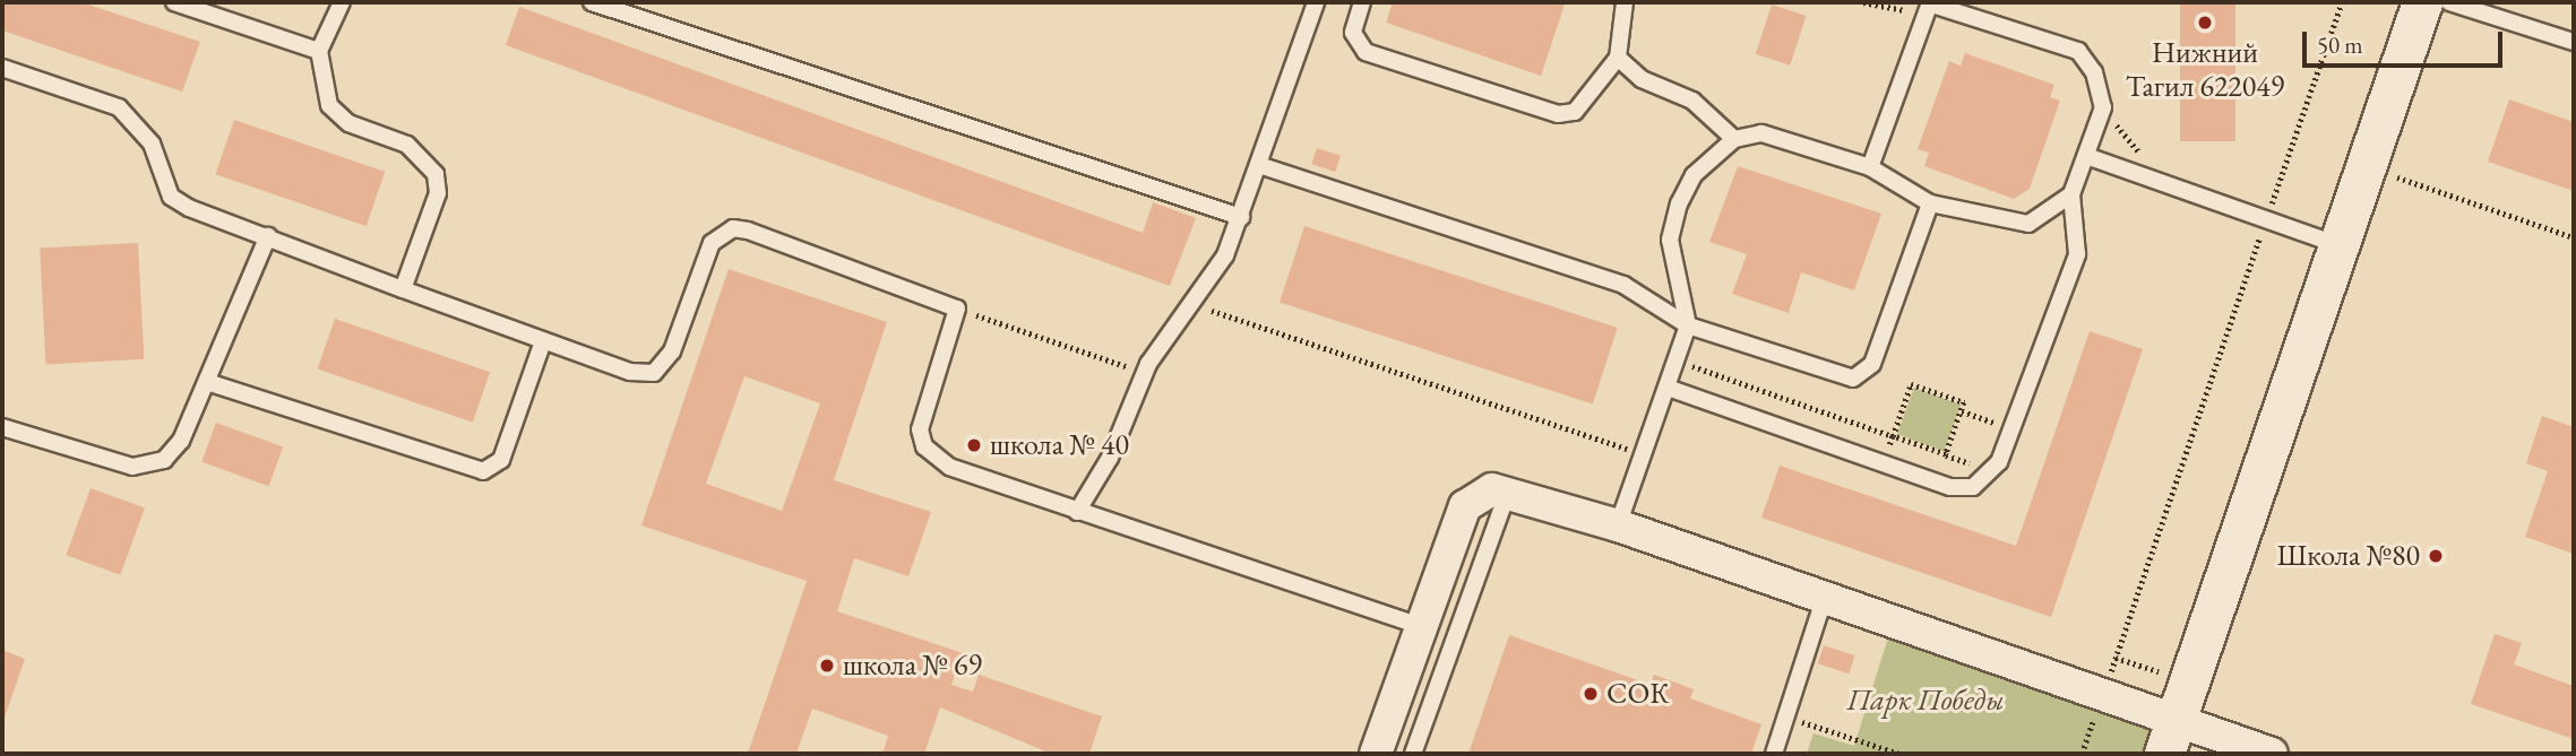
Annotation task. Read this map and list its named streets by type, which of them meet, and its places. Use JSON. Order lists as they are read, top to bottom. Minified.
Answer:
{"parks":["Парк Победы"],"places":["Нижний Тагил 622049","школа № 40","Школа №80","школа № 69","СОК"],"scale_bar":"50 m"}
